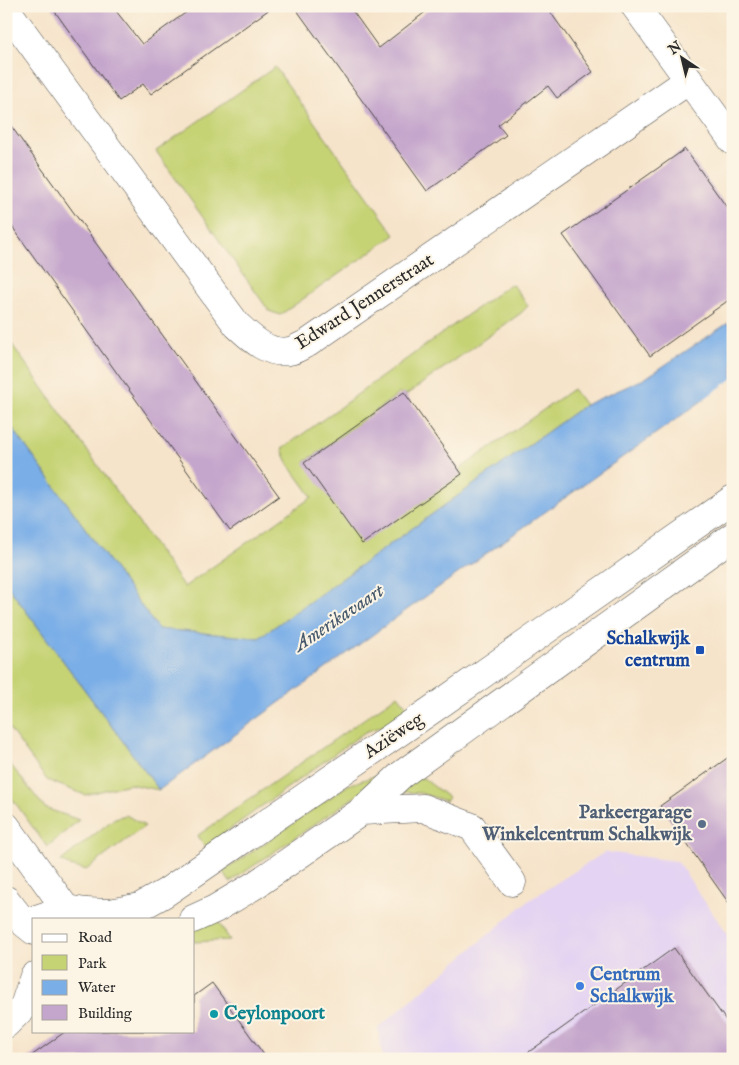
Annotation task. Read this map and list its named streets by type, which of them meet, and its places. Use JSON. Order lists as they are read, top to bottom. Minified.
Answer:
{"streets":{"street":["Edward Jennerstraat","Aziëweg"]},"water":["Amerikavaart"],"places":{"transit":["Schalkwijk centrum"],"other":["Parkeergarage Winkelcentrum Schalkwijk","Centrum Schalkwijk","Ceylonpoort"]},"legend":["Road","Park","Water","Building"],"north":"top left"}
